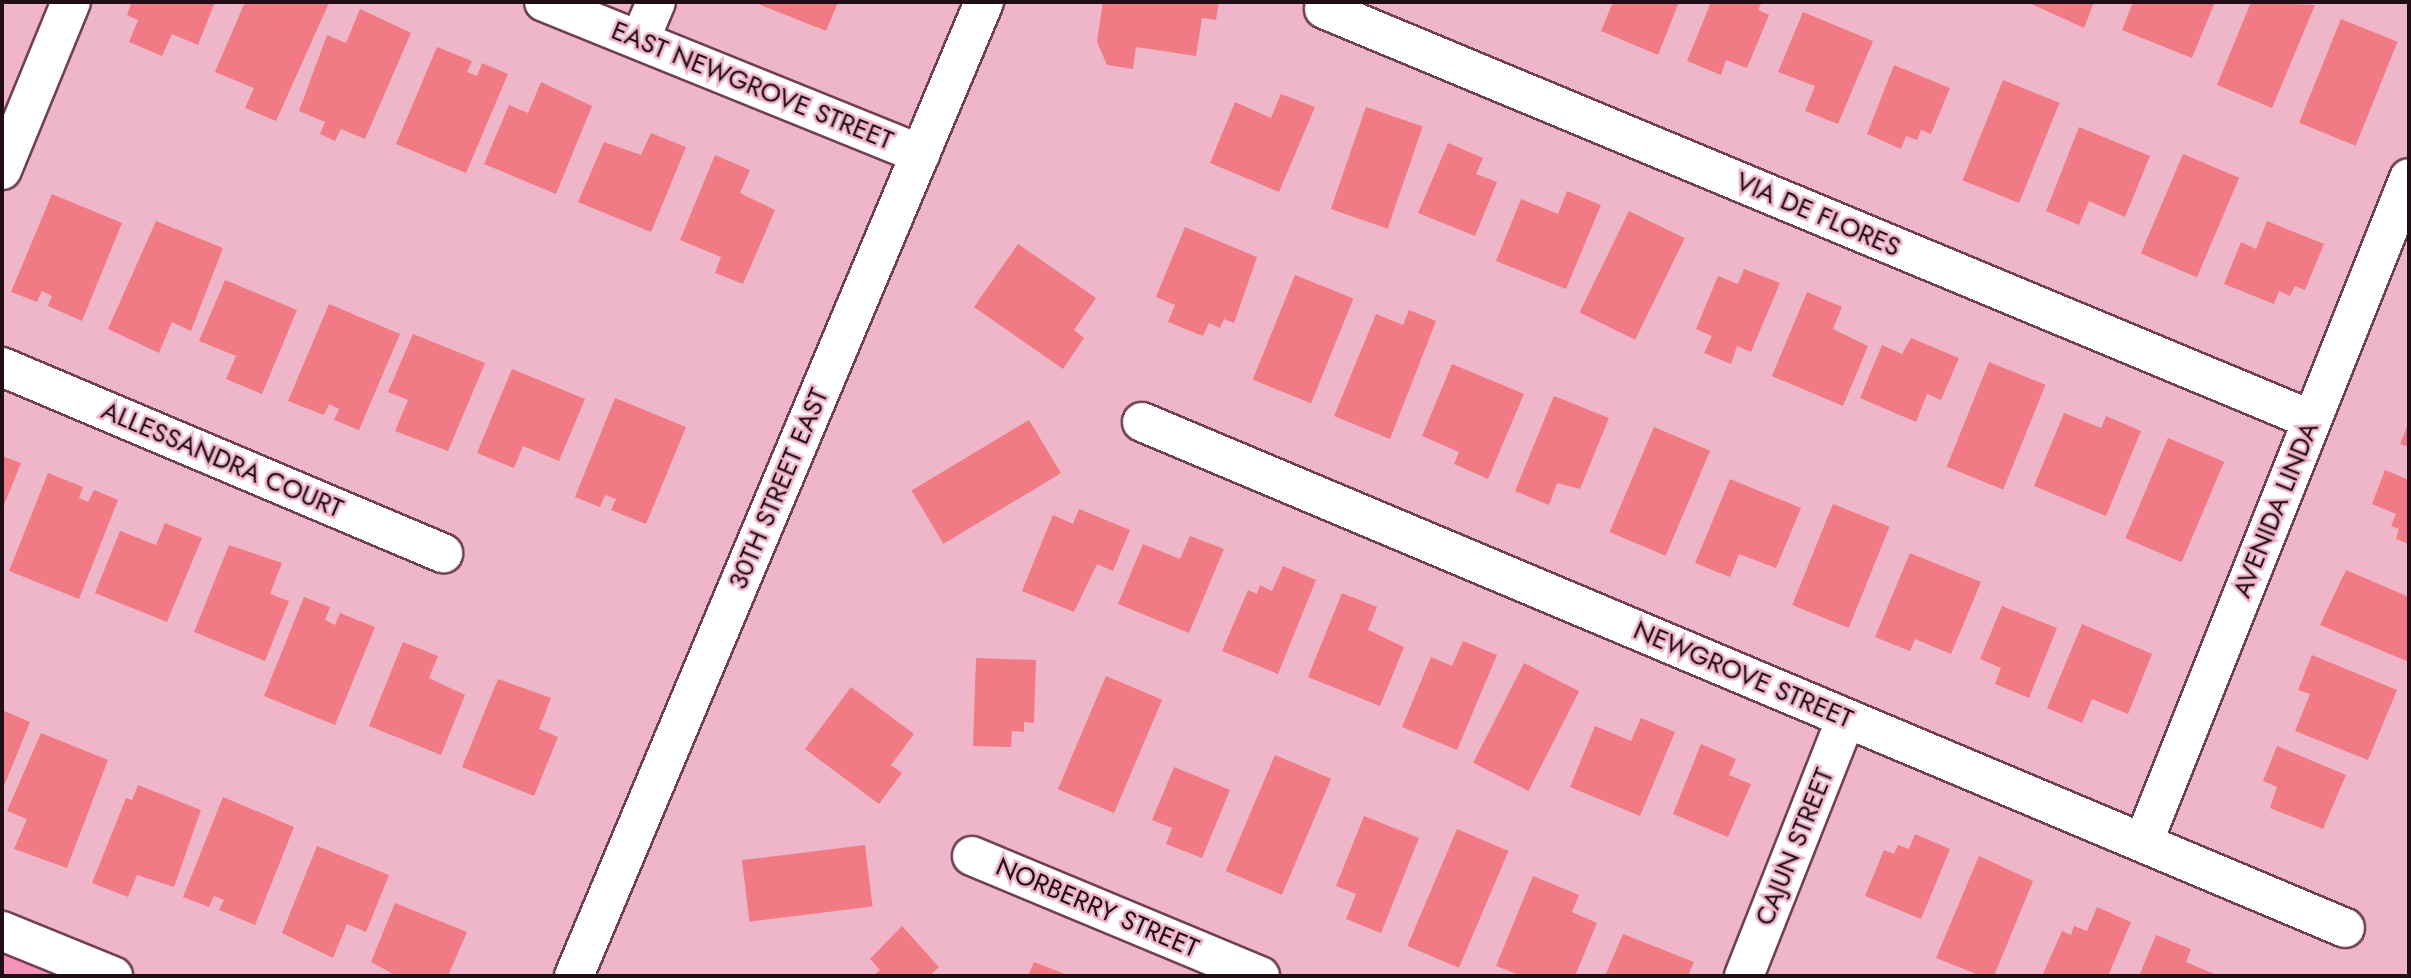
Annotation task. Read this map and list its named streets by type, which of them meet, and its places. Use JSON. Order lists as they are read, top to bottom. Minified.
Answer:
{"streets":{"street":["EAST NEWGROVE STREET","VIA DE FLORES","ALLESSANDRA COURT","30TH STREET EAST","AVENIDA LINDA","NEWGROVE STREET","CAJUN STREET","NORBERRY STREET"]},"crossings":[["EAST NEWGROVE STREET","30TH STREET EAST"],["VIA DE FLORES","AVENIDA LINDA"],["AVENIDA LINDA","NEWGROVE STREET"],["NEWGROVE STREET","CAJUN STREET"]]}
